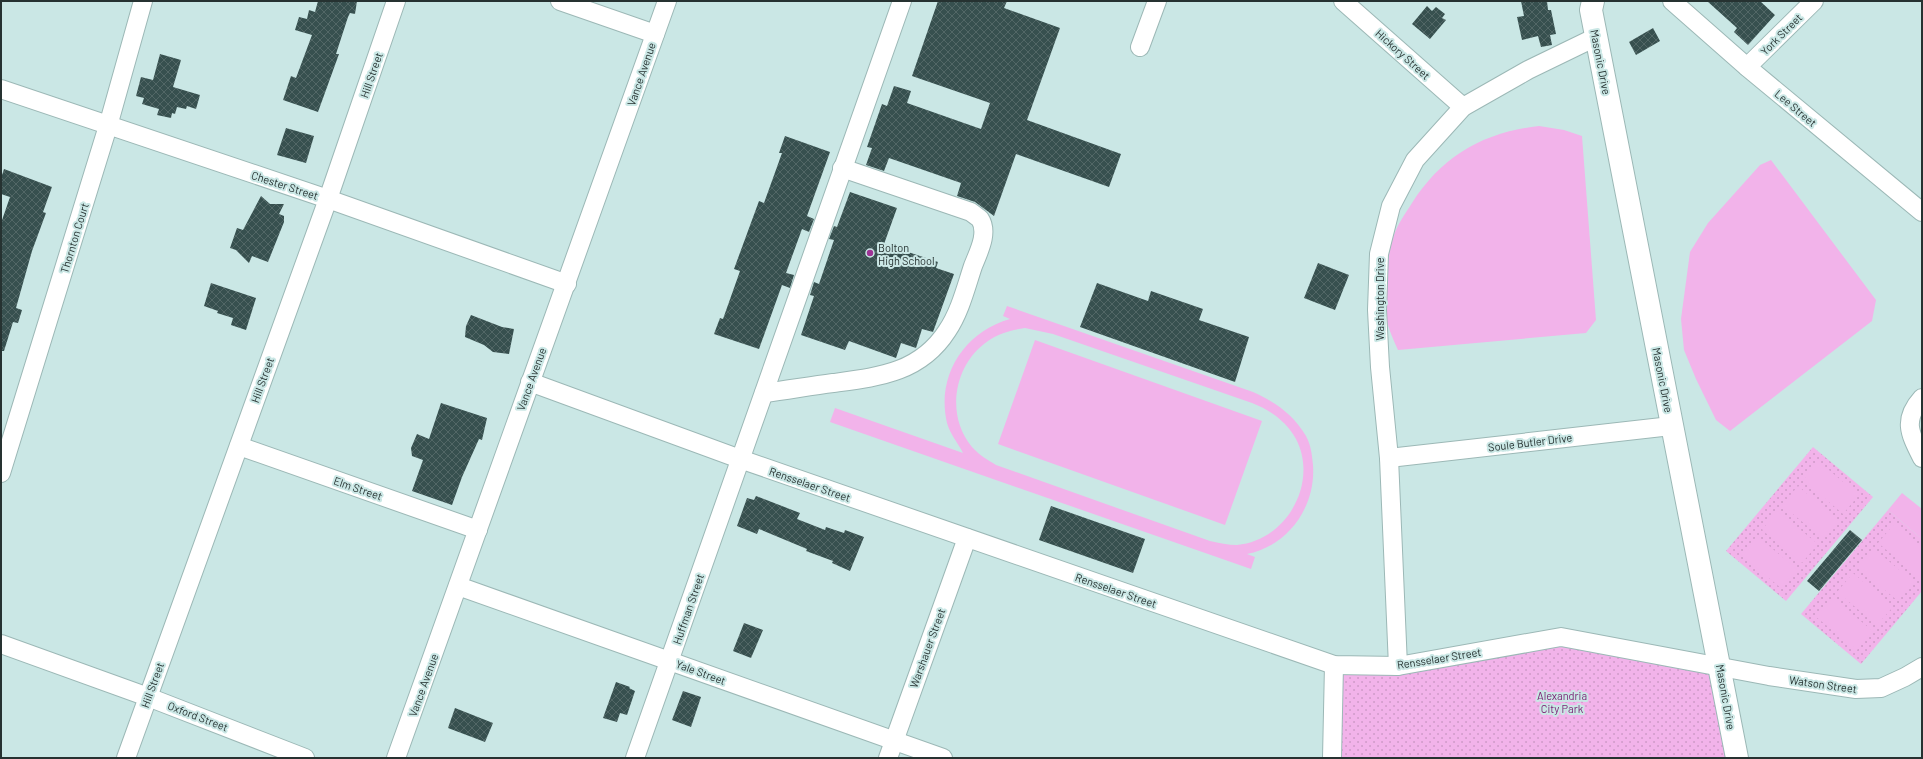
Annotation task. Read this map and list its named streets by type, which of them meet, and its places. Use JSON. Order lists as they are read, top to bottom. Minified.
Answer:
{"streets":{"main road":["Masonic Drive"],"street":["York Street","Hickory Street","Vance Avenue","Hill Street","Lee Street","Chester Street","Thornton Court","Washington Drive","Soule Butler Drive","Rensselaer Street","Elm Street","Huffman Street","Warshauer Street","Yale Street","Watson Street","Oxford Street"]},"crossings":[["York Street","Lee Street"],["Hickory Street","Washington Drive"],["Masonic Drive","Washington Drive"],["Masonic Drive","Soule Butler Drive"],["Masonic Drive","Rensselaer Street"],["Masonic Drive","Watson Street"],["Vance Avenue","Chester Street"],["Vance Avenue","Rensselaer Street"],["Vance Avenue","Elm Street"],["Vance Avenue","Yale Street"],["Hill Street","Chester Street"],["Hill Street","Elm Street"],["Hill Street","Oxford Street"],["Chester Street","Thornton Court"],["Washington Drive","Soule Butler Drive"],["Washington Drive","Rensselaer Street"],["Rensselaer Street","Huffman Street"],["Rensselaer Street","Warshauer Street"],["Rensselaer Street","Watson Street"],["Huffman Street","Yale Street"],["Warshauer Street","Yale Street"]],"parks":["Alexandria City Park"],"places":["Bolton High School"]}
